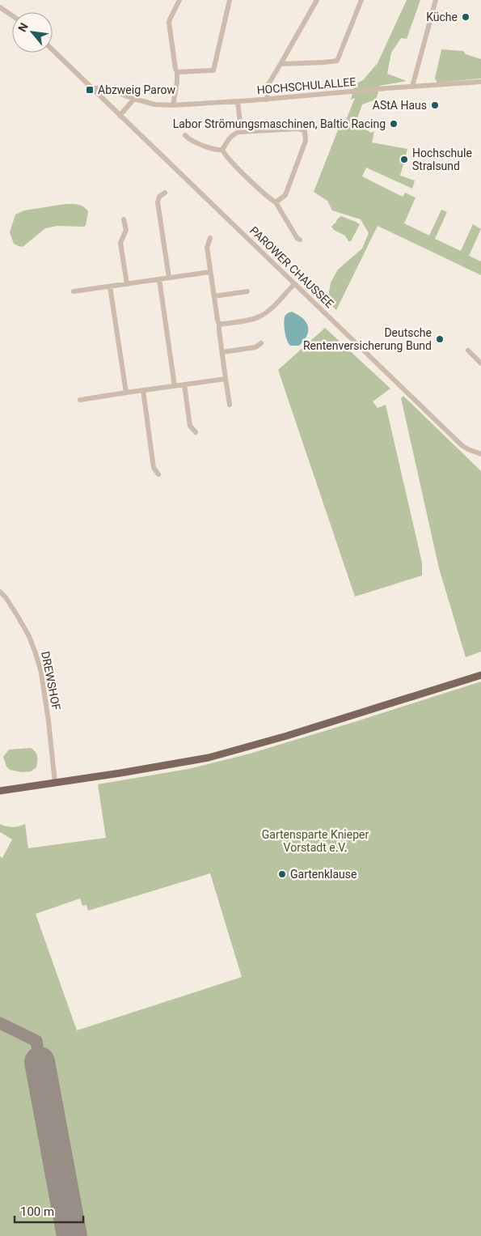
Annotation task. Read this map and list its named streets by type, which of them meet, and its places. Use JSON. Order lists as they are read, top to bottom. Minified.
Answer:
{"streets":{"street":["HOCHSCHULALLEE","PAROWER CHAUSSEE","DREWSHOF"]},"crossings":[["HOCHSCHULALLEE","PAROWER CHAUSSEE"]],"parks":["Gartensparte Knieper Vorstadt e.V."],"places":{"other":["Küche","AStA Haus","Labor Strömungsmaschinen, Baltic Racing","Hochschule Stralsund","Deutsche Rentenversicherung Bund","Gartenklause"],"transit":["Abzweig Parow"]},"scale_bar":"100 m","north":"top left"}
